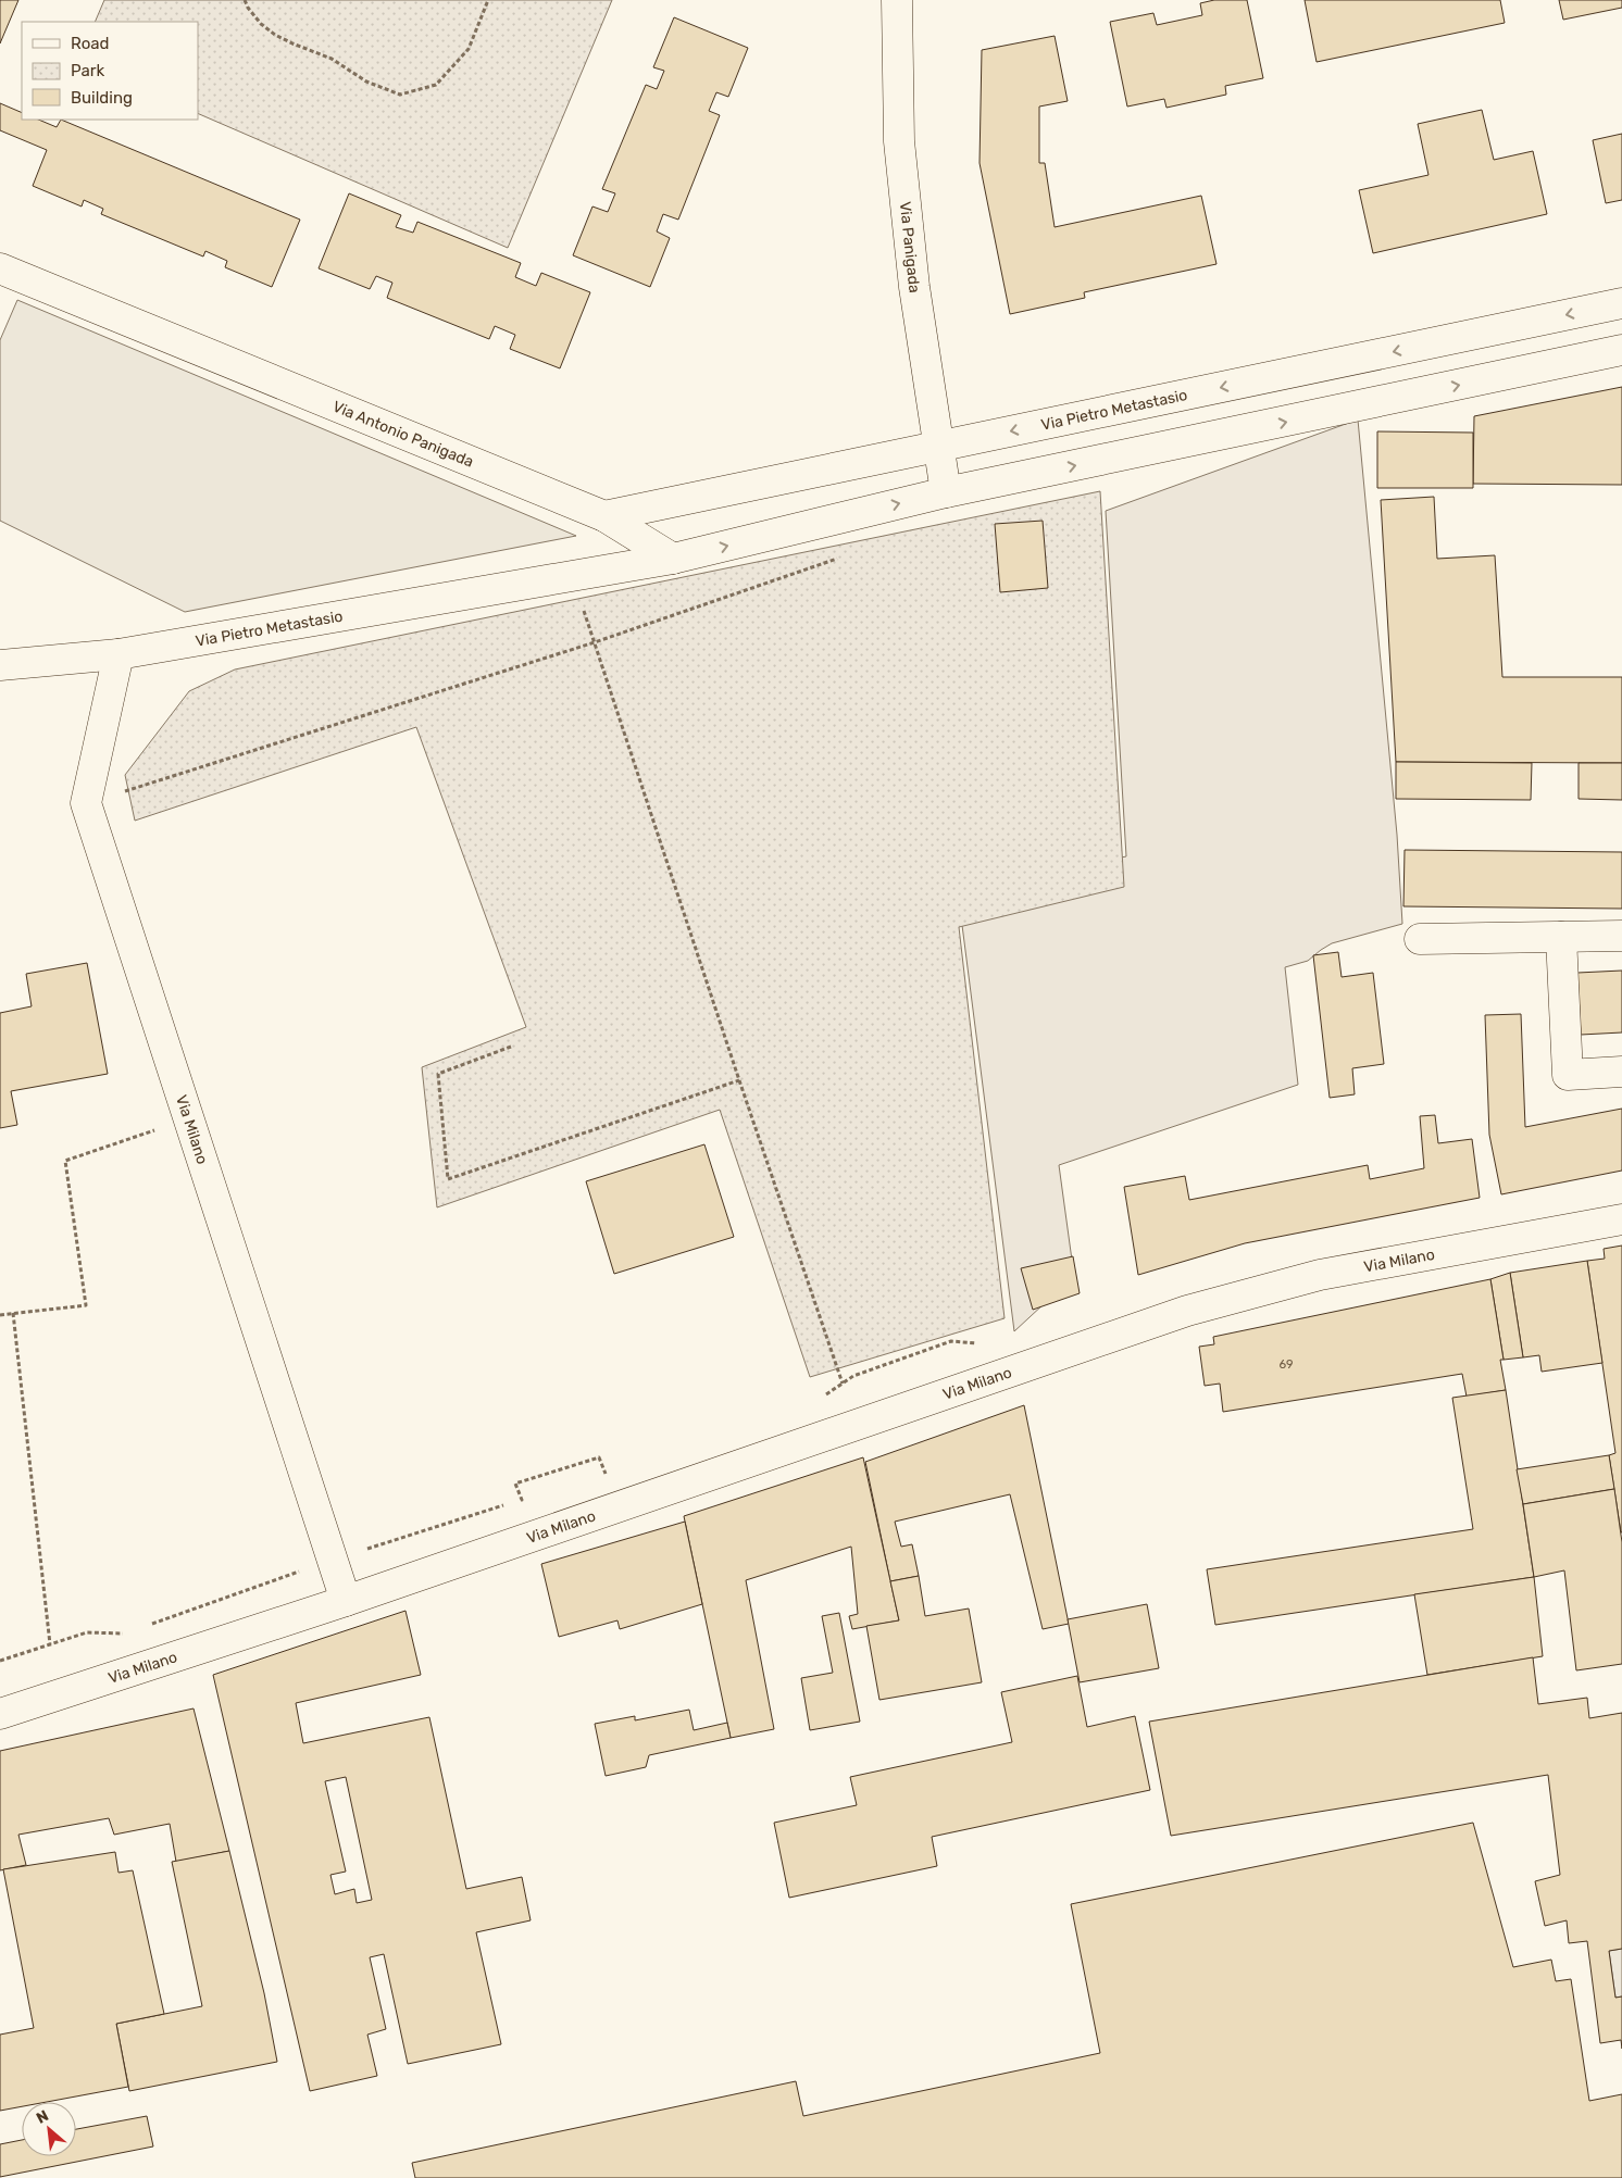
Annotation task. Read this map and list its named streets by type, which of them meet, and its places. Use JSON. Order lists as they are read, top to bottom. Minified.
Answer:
{"streets":{"street":["Via Panigada","Via Pietro Metastasio","Via Antonio Panigada","Via Milano"]},"crossings":[["Via Panigada","Via Pietro Metastasio"],["Via Pietro Metastasio","Via Antonio Panigada"]],"house_numbers":["69"],"legend":["Road","Park","Building"],"north":"top left"}
